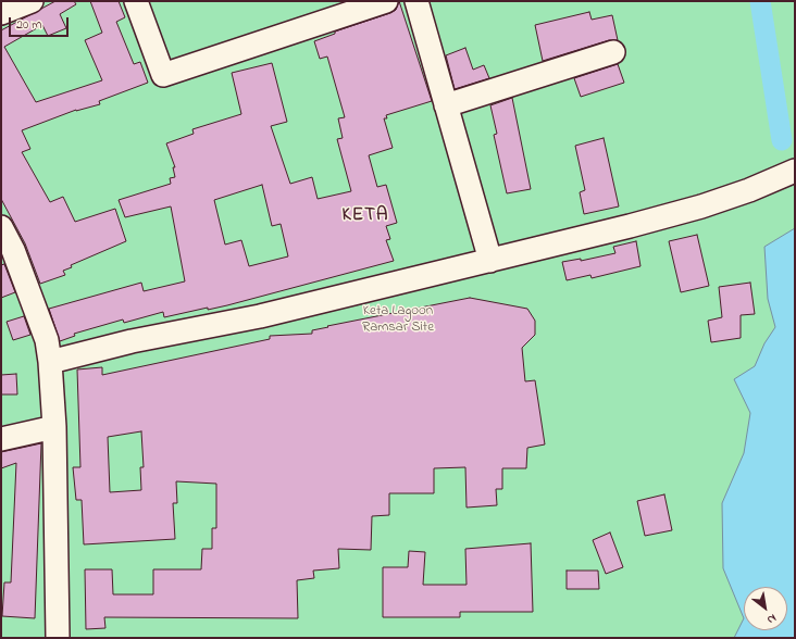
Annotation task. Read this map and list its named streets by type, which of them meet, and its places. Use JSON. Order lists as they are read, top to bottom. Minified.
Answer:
{"districts":["KETA"],"parks":["Keta Lagoon Ramsar Site"],"scale_bar":"20 m","north":"bottom right"}
